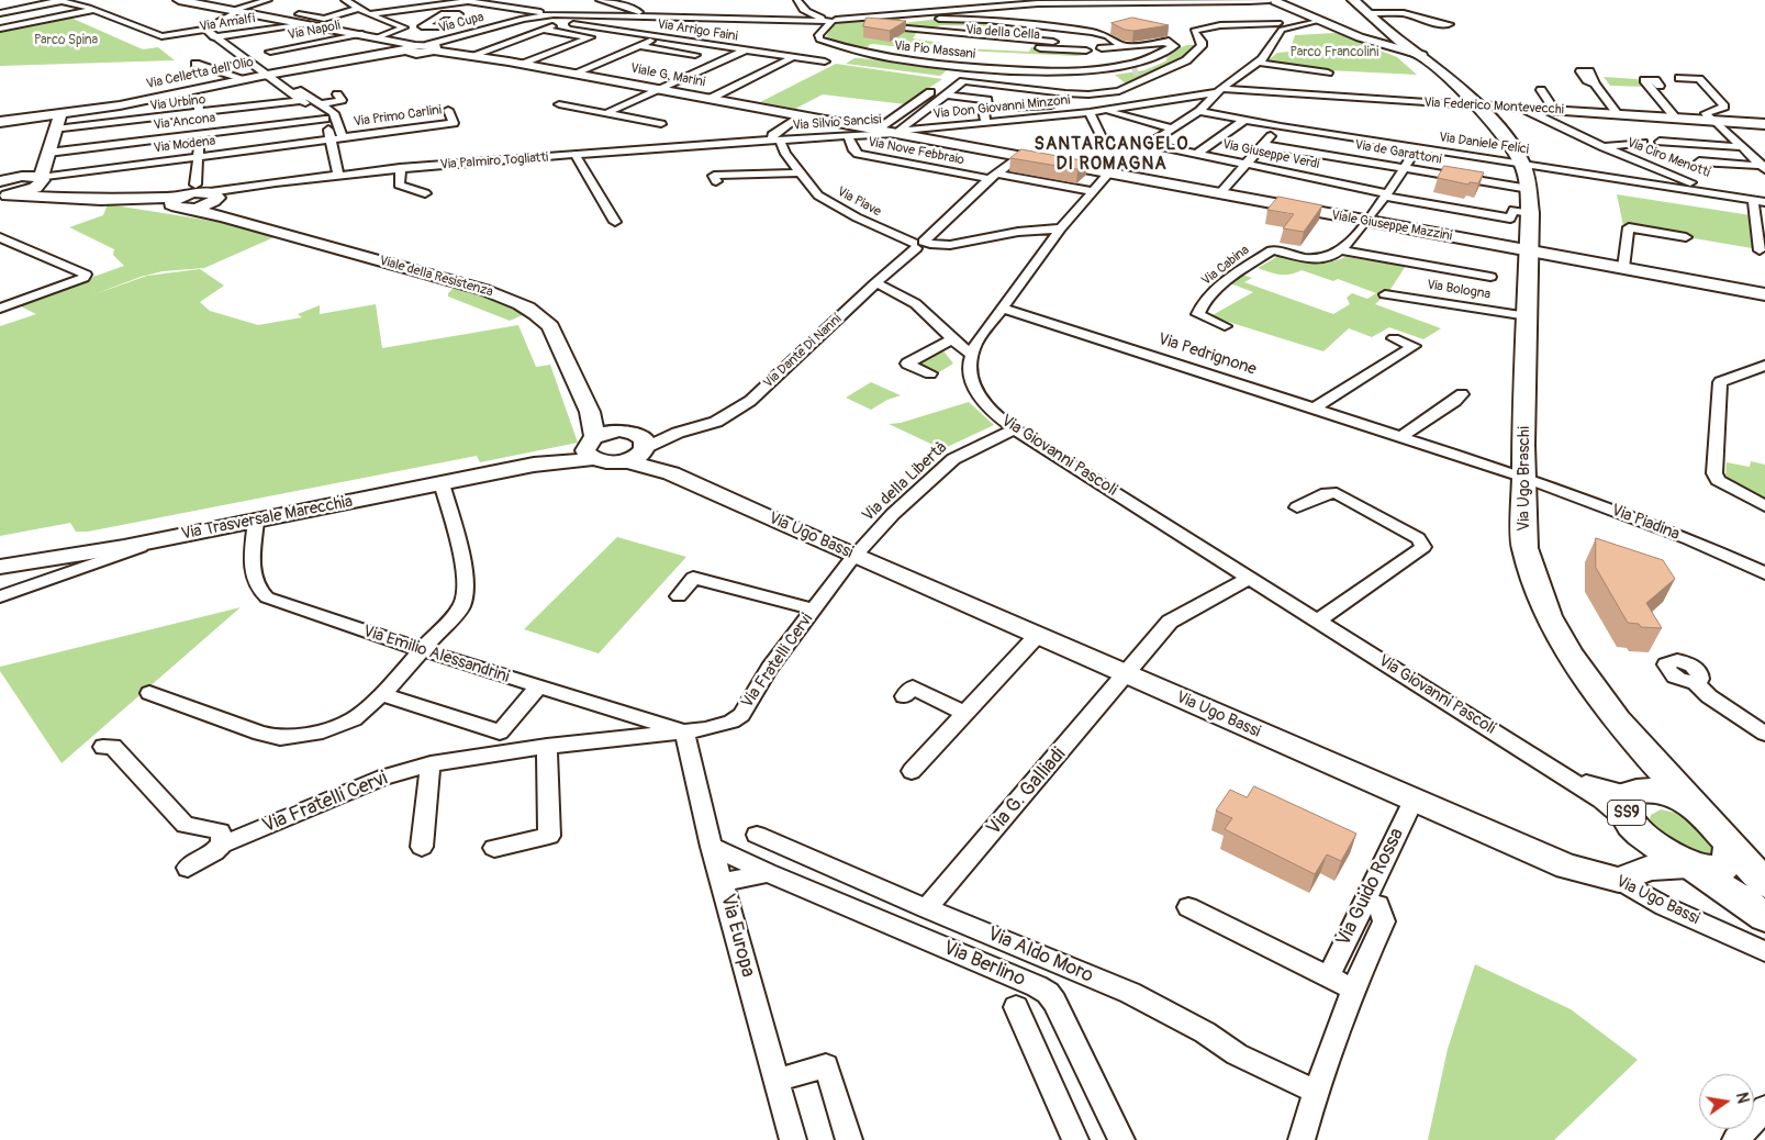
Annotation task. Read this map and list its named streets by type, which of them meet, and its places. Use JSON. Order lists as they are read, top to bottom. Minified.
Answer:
{"streets":{"main road":["Via Ugo Braschi","SS9"],"street":["Via Amalfi","Via Cupa","Via Napoli","Via Arrigo Faini","Via della Cella","Via Pio Massani","Via Celletta dell'Olio","Viale G. Marini","Via Urbino","Via Federico Montevecchi","Via Don Giovanni Minzoni","Via Primo Carlini","Via Ancona","Via Silvio Sancisi","Via Daniele Felici","Via Modena","Via Nove Febbraio","Via de Garattoni","Via Giuseppe Verdi","Via Ciro Menotti","Via Palmiro Togliatti","Via Piave","Viale Giuseppe Mazzini","Via Cabina","Viale della Resistenza","Via Bologna","Via Dante Di Nanni","Via Pedrignone","Via Giovanni Pascoli","Via della Libertà","Via Trasversale Marecchia","Via Piadina","Via Ugo Bassi","Via Emilio Alessandrini","Via Fratelli Cervi","Via G. Galliadi","Via Guido Rossa","Via Europa","Via Aldo Moro","Via Berlino"]},"crossings":[["Via Cupa","Via Pio Massani"],["Via Cupa","Viale G. Marini"],["Via Celletta dell'Olio","Viale G. Marini"],["Viale G. Marini","Via Don Giovanni Minzoni"],["Viale G. Marini","Via Silvio Sancisi"],["Viale G. Marini","Viale Giuseppe Mazzini"],["Viale G. Marini","Via Dante Di Nanni"],["Via Federico Montevecchi","Via Don Giovanni Minzoni"],["Via Federico Montevecchi","Via Ciro Menotti"],["Via Federico Montevecchi","Via Ugo Braschi"],["Via Don Giovanni Minzoni","Via Silvio Sancisi"],["Via Primo Carlini","Via Modena"],["Via Silvio Sancisi","Via Nove Febbraio"],["Via Silvio Sancisi","Via Palmiro Togliatti"],["Via Silvio Sancisi","Via Piave"],["Via Daniele Felici","Via Ciro Menotti"],["Via Daniele Felici","Via Ugo Braschi"],["Via Nove Febbraio","Via Dante Di Nanni"],["Via de Garattoni","Via Ugo Braschi"],["Via Palmiro Togliatti","Via Piave"],["Via Palmiro Togliatti","Viale della Resistenza"],["Via Piave","Via Dante Di Nanni"],["Viale Giuseppe Mazzini","Via Dante Di Nanni"],["Viale Giuseppe Mazzini","Via Ugo Braschi"],["Viale della Resistenza","Via Trasversale Marecchia"],["Viale della Resistenza","Via Ugo Bassi"],["Via Bologna","Via Ugo Braschi"],["Via Dante Di Nanni","Via Ugo Bassi"],["Via Pedrignone","Via Ugo Braschi"],["Via Pedrignone","Via Piadina"],["Via Giovanni Pascoli","Via Ugo Braschi"],["Via Giovanni Pascoli","Via della Libertà"],["Via Giovanni Pascoli","Via G. Galliadi"],["Via Giovanni Pascoli","SS9"],["Via Ugo Braschi","Via Piadina"],["Via Ugo Braschi","SS9"],["Via della Libertà","Via Ugo Bassi"],["Via della Libertà","Via Fratelli Cervi"],["Via Trasversale Marecchia","Via Ugo Bassi"],["Via Trasversale Marecchia","Via Emilio Alessandrini"],["Via Ugo Bassi","Via Fratelli Cervi"],["Via Ugo Bassi","Via G. Galliadi"],["Via Ugo Bassi","Via Guido Rossa"],["Via Emilio Alessandrini","Via Fratelli Cervi"],["Via Emilio Alessandrini","Via Europa"],["Via Fratelli Cervi","Via Europa"],["Via G. Galliadi","Via Aldo Moro"],["Via Europa","Via Berlino"]],"districts":["SANTARCANGELO DI ROMAGNA"],"parks":["Parco Spina","Parco Francolini"],"north":"right"}
